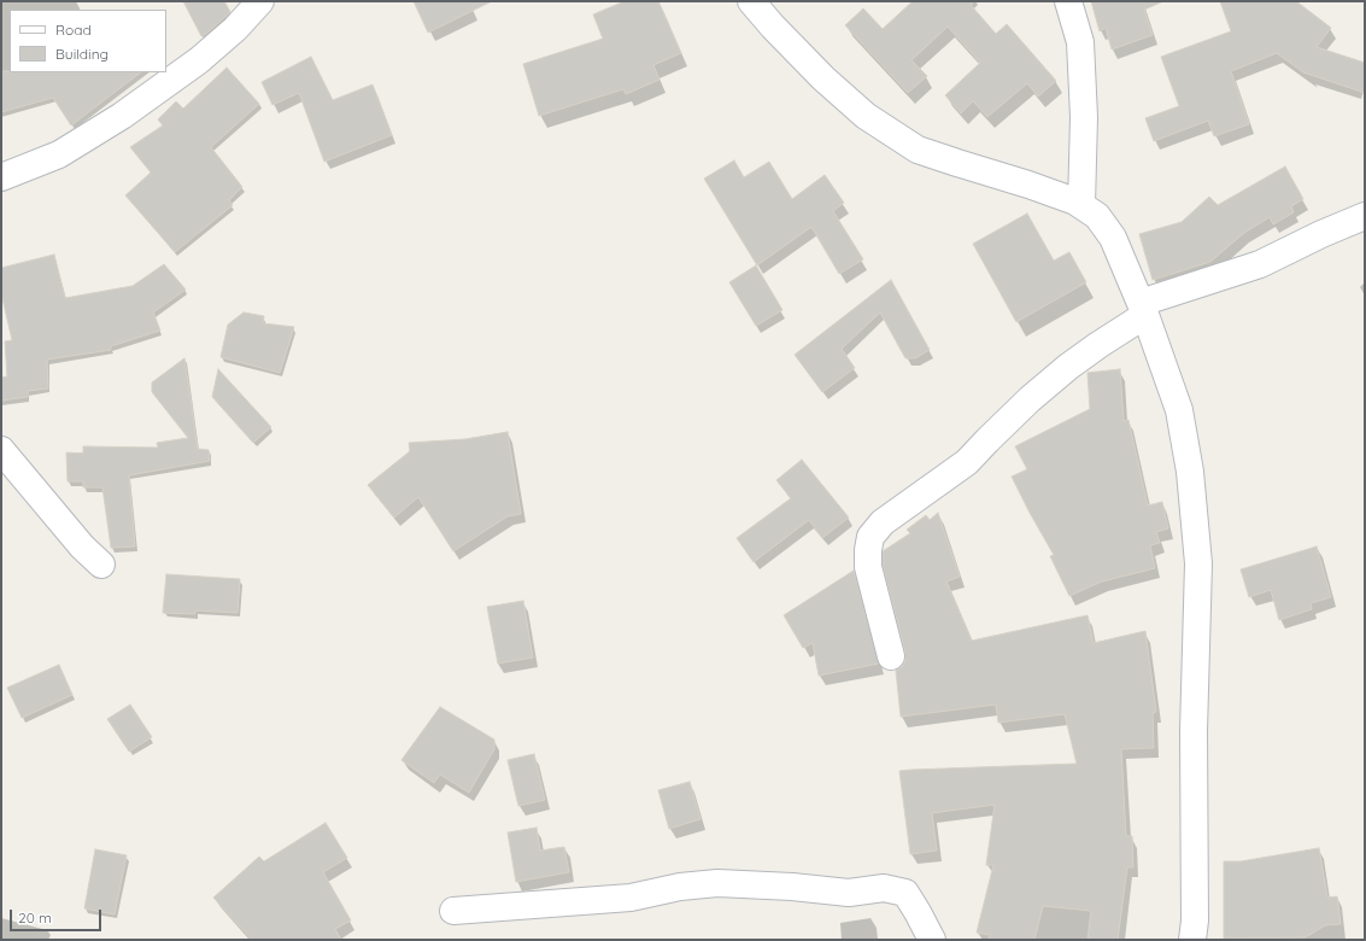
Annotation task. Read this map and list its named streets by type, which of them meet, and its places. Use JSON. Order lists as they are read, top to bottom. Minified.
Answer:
{"legend":["Road","Building"],"scale_bar":"20 m"}
